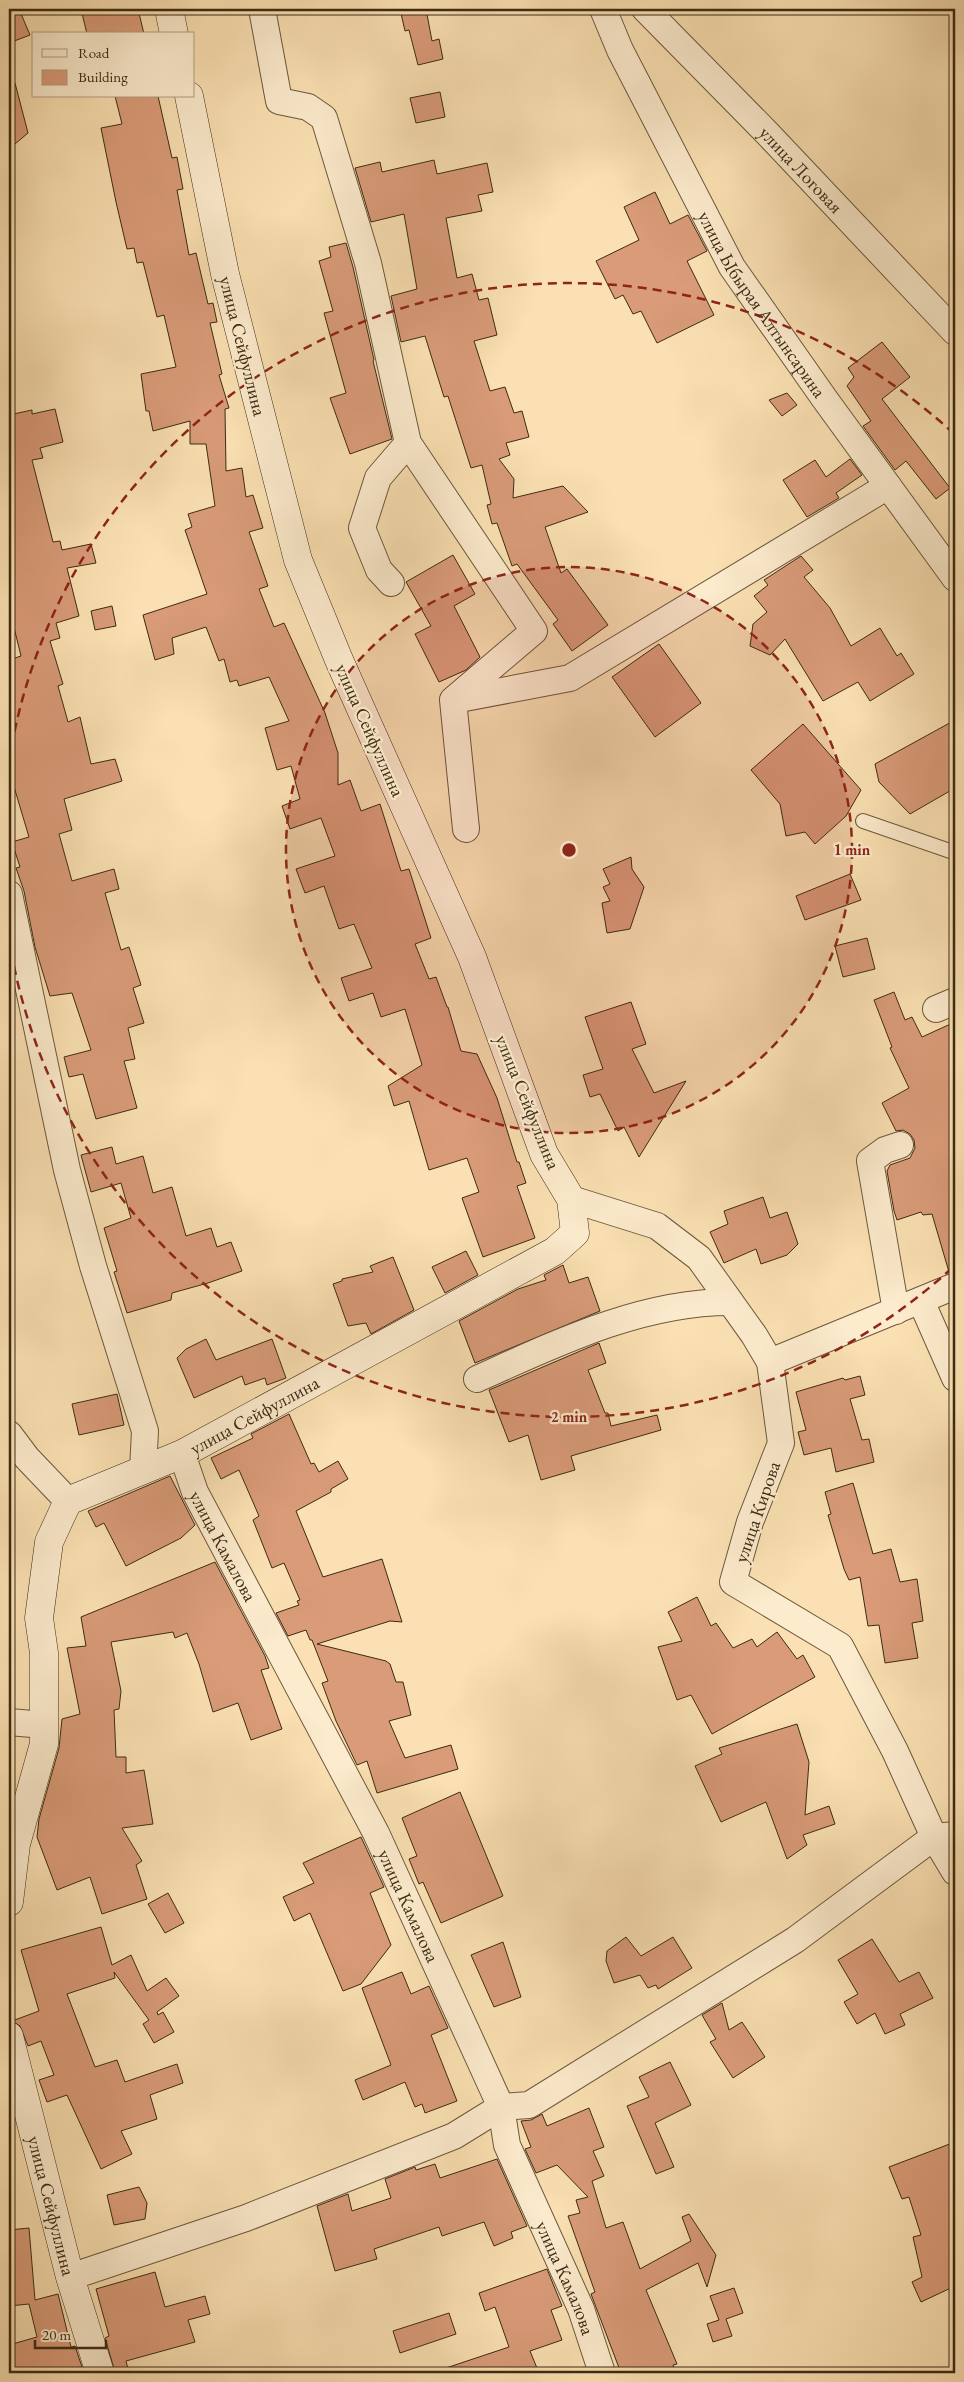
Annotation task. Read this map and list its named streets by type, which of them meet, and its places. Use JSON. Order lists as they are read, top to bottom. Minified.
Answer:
{"streets":{"street":["улица Логовая","улица Ыбырая Алтынсарина","улица Сейфуллина","улица Кирова","улица Камалова"]},"crossings":[["улица Сейфуллина","улица Кирова"],["улица Сейфуллина","улица Камалова"]],"legend":["Road","Building"],"scale_bar":"20 m","rings":["1 min","2 min"]}
